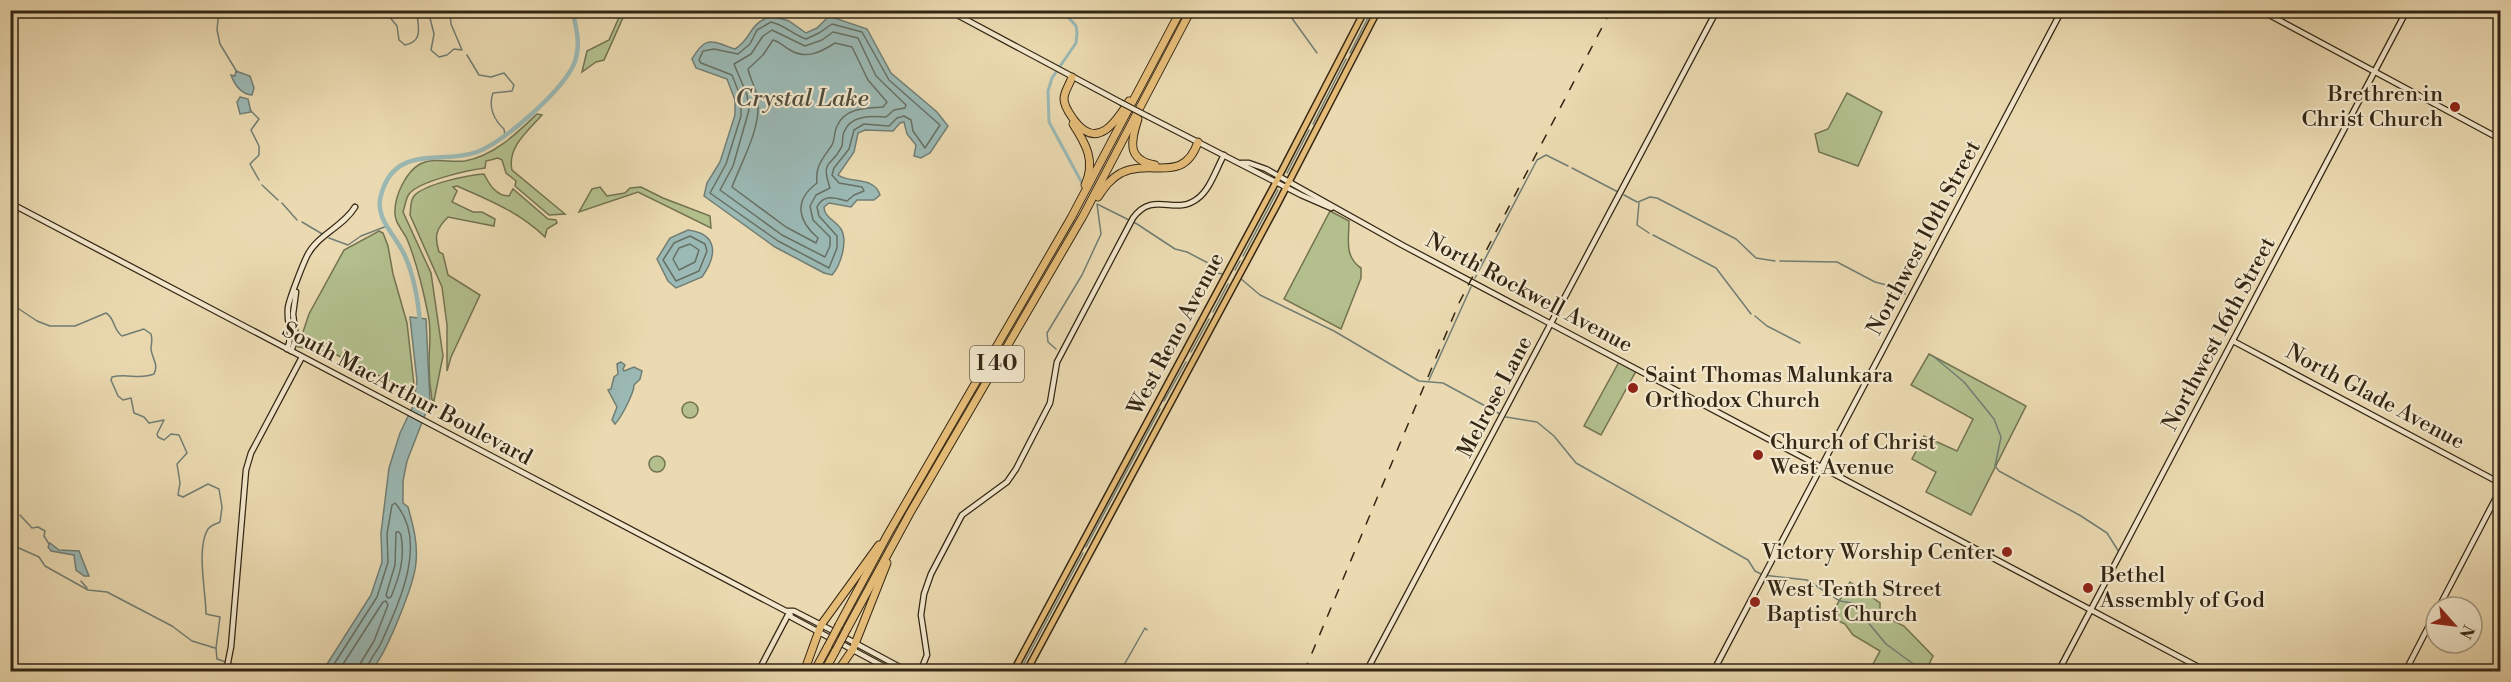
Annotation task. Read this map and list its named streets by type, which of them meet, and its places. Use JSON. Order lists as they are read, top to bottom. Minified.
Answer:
{"streets":{"highway":["I 40"],"main road":["Northwest 10th Street","North Rockwell Avenue","West Reno Avenue","Northwest 16th Street","South MacArthur Boulevard","Melrose Lane","North Glade Avenue"]},"crossings":[["Northwest 10th Street","North Rockwell Avenue"],["North Rockwell Avenue","West Reno Avenue"],["North Rockwell Avenue","Northwest 16th Street"],["North Rockwell Avenue","Melrose Lane"],["Northwest 16th Street","North Glade Avenue"]],"water":["Crystal Lake"],"places":["Brethren in Christ Church","Saint Thomas Malunkara Orthodox Church","Church of Christ West Avenue","Victory Worship Center","Bethel Assembly of God","West Tenth Street Baptist Church"],"north":"bottom right"}
